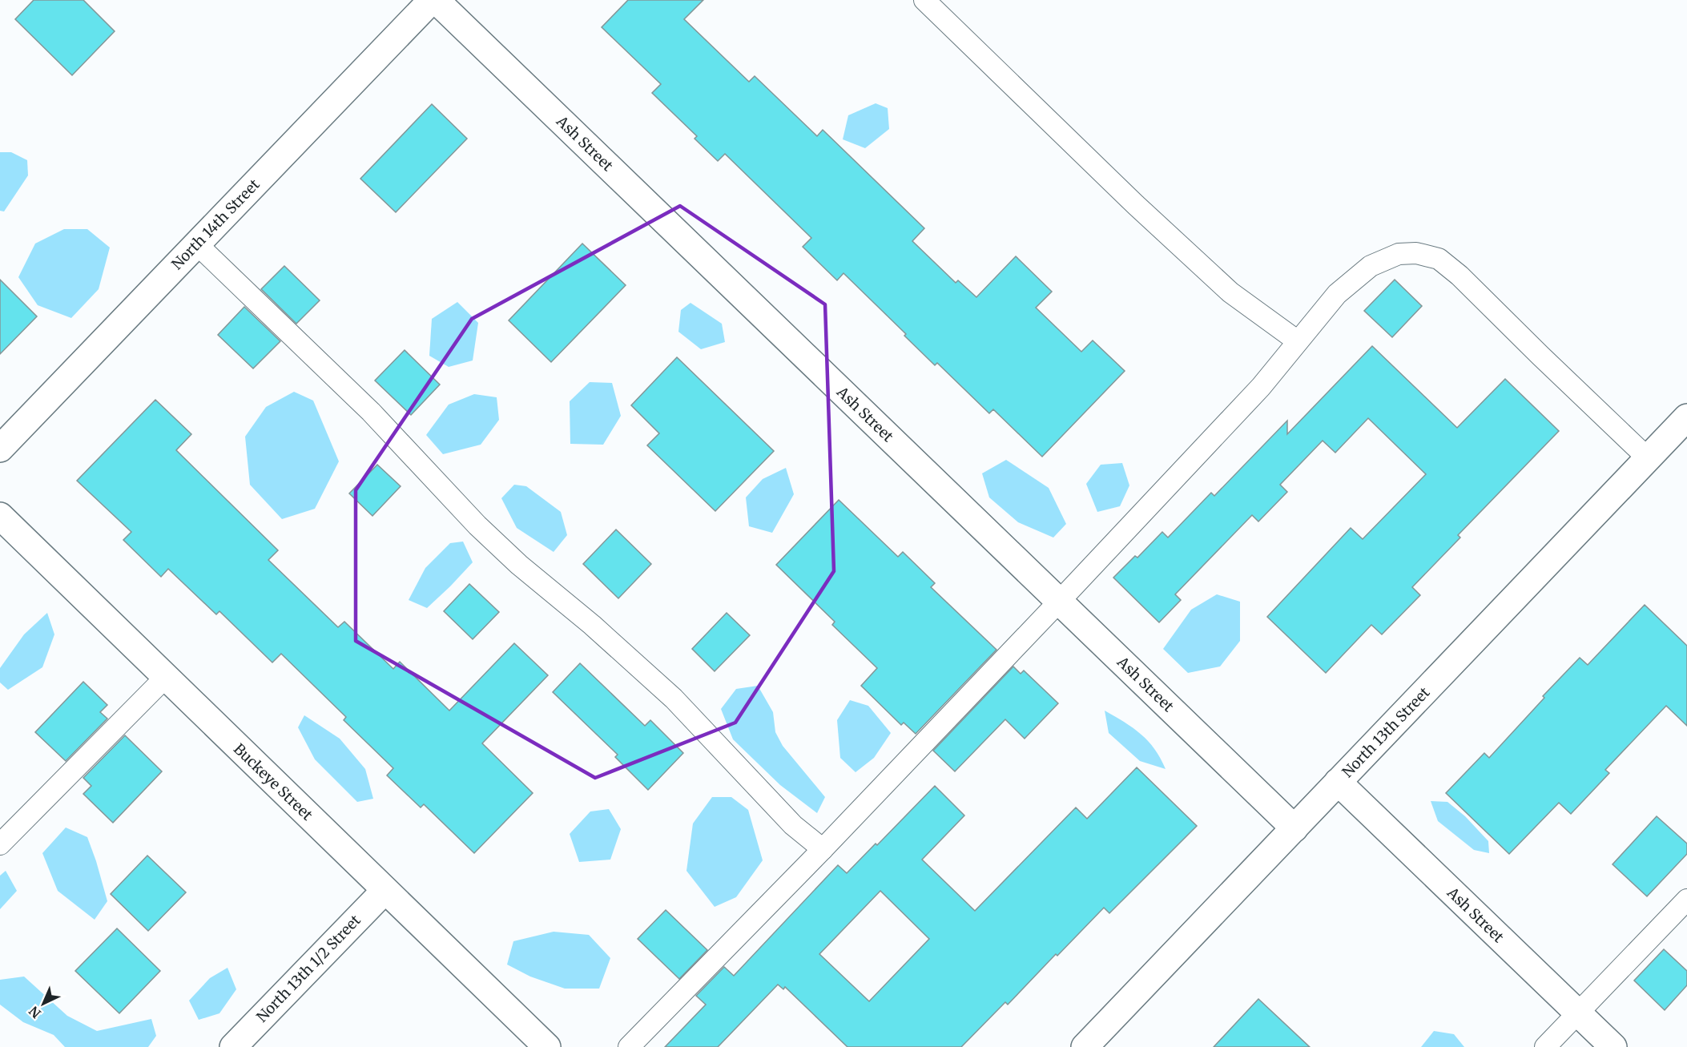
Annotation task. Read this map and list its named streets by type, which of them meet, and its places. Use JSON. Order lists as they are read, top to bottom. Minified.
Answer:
{"streets":{"street":["Ash Street","North 14th Street","North 13th Street","Buckeye Street","North 13th 1/2 Street"]},"crossings":[["Ash Street","North 13th Street"],["Buckeye Street","North 13th 1/2 Street"]],"north":"bottom left"}
